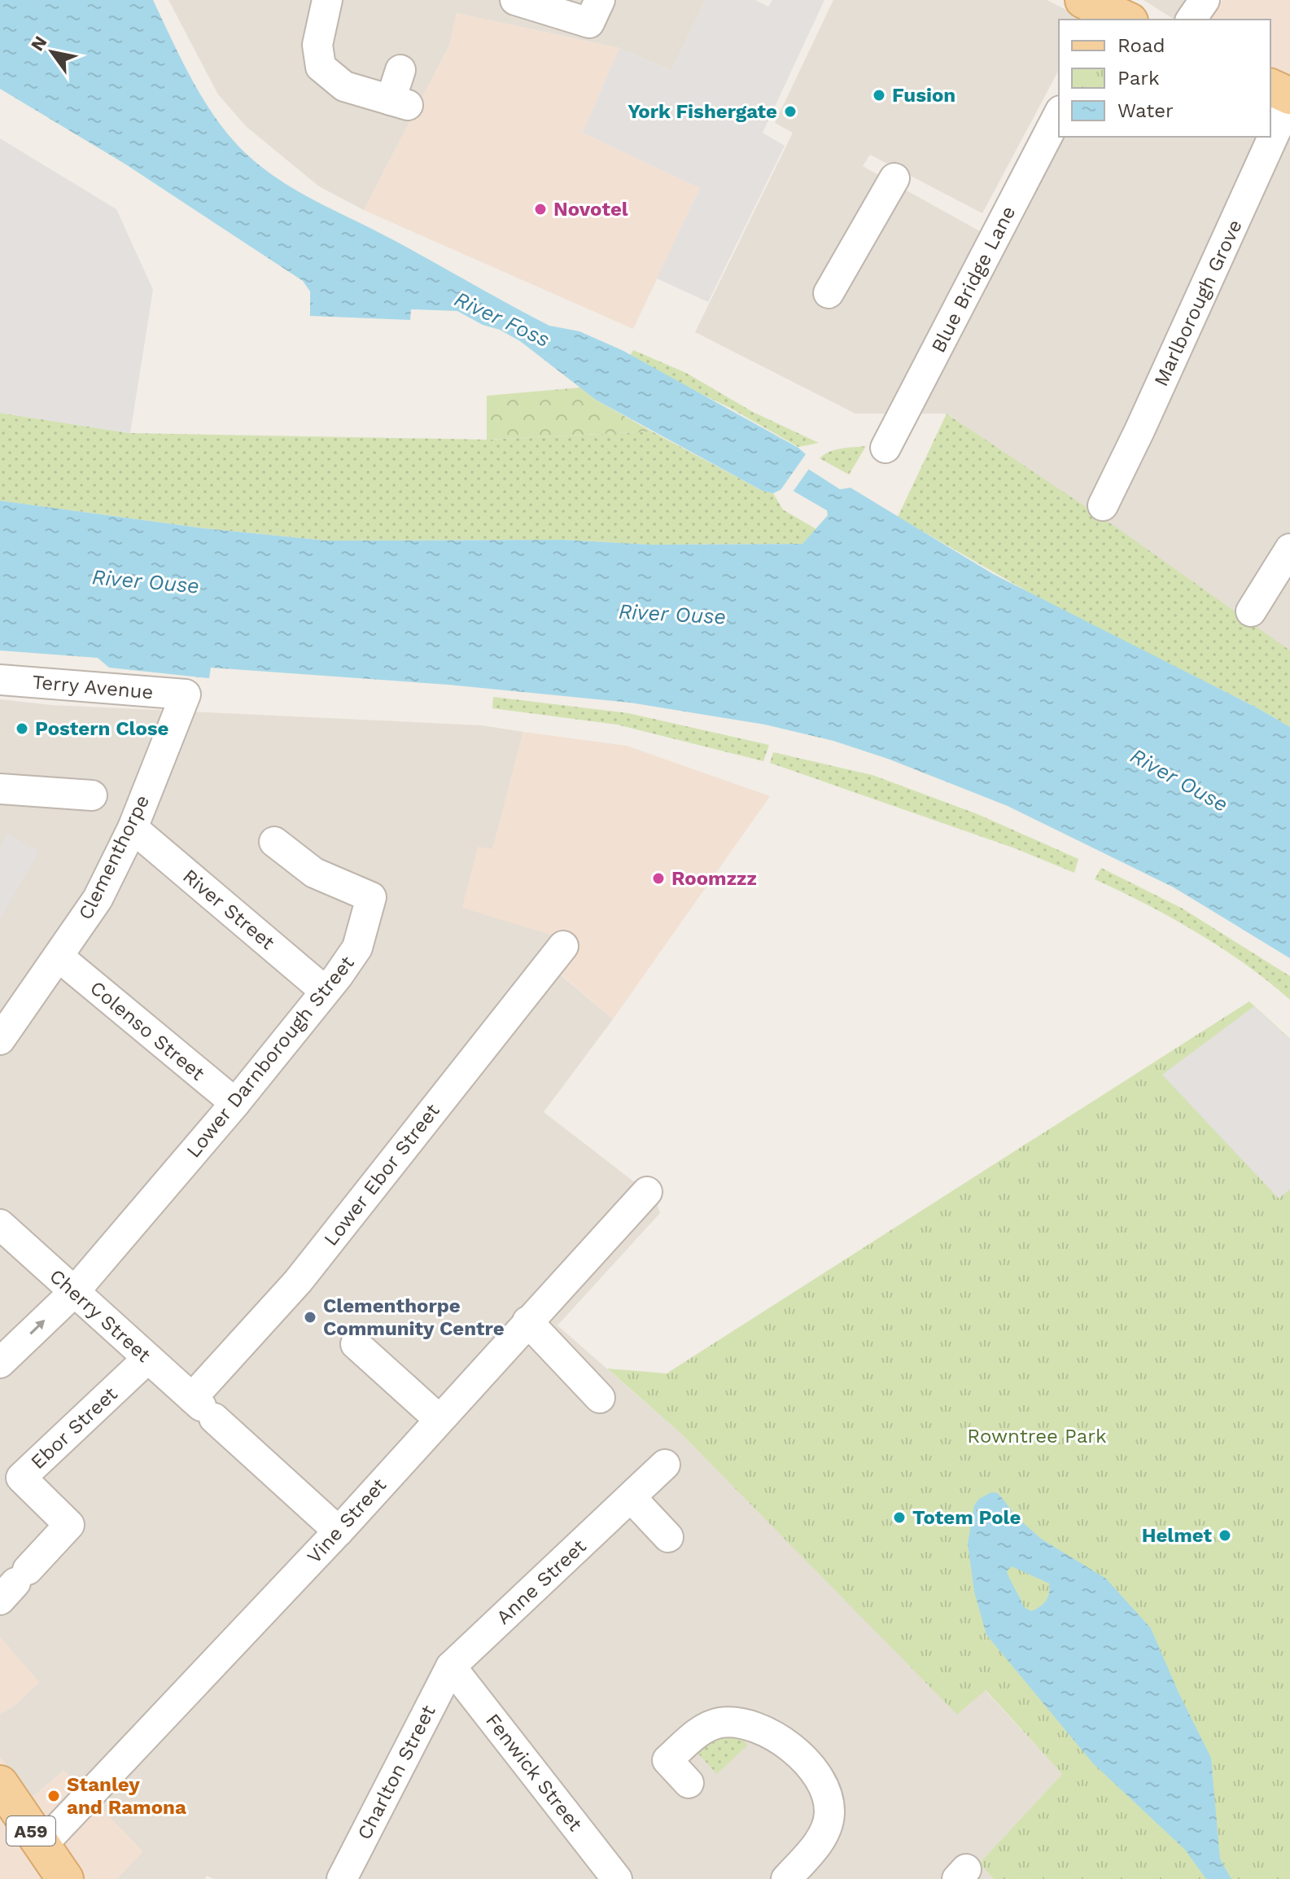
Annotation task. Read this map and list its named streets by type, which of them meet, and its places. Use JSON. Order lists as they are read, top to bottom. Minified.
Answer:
{"streets":{"main road":["A59"],"street":["Blue Bridge Lane","Marlborough Grove","Terry Avenue","Clementhorpe","River Street","Colenso Street","Lower Darnborough Street","Lower Ebor Street","Cherry Street","Ebor Street","Vine Street","Anne Street","Charlton Street","Fenwick Street"]},"crossings":[["Terry Avenue","Clementhorpe"],["Clementhorpe","River Street"],["Clementhorpe","Colenso Street"],["River Street","Lower Darnborough Street"],["Colenso Street","Lower Darnborough Street"],["Lower Darnborough Street","Cherry Street"],["Lower Ebor Street","Cherry Street"],["Cherry Street","Ebor Street"],["Cherry Street","Vine Street"],["Vine Street","A59"],["Anne Street","Charlton Street"],["Anne Street","Fenwick Street"],["Charlton Street","Fenwick Street"]],"water":["River Foss","River Ouse"],"parks":["Rowntree Park"],"places":["Fusion","York Fishergate","Novotel","Postern Close","Roomzzz","Clementhorpe Community Centre","Totem Pole","Helmet","Stanley and Ramona"],"legend":["Road","Park","Water"],"north":"top left"}
